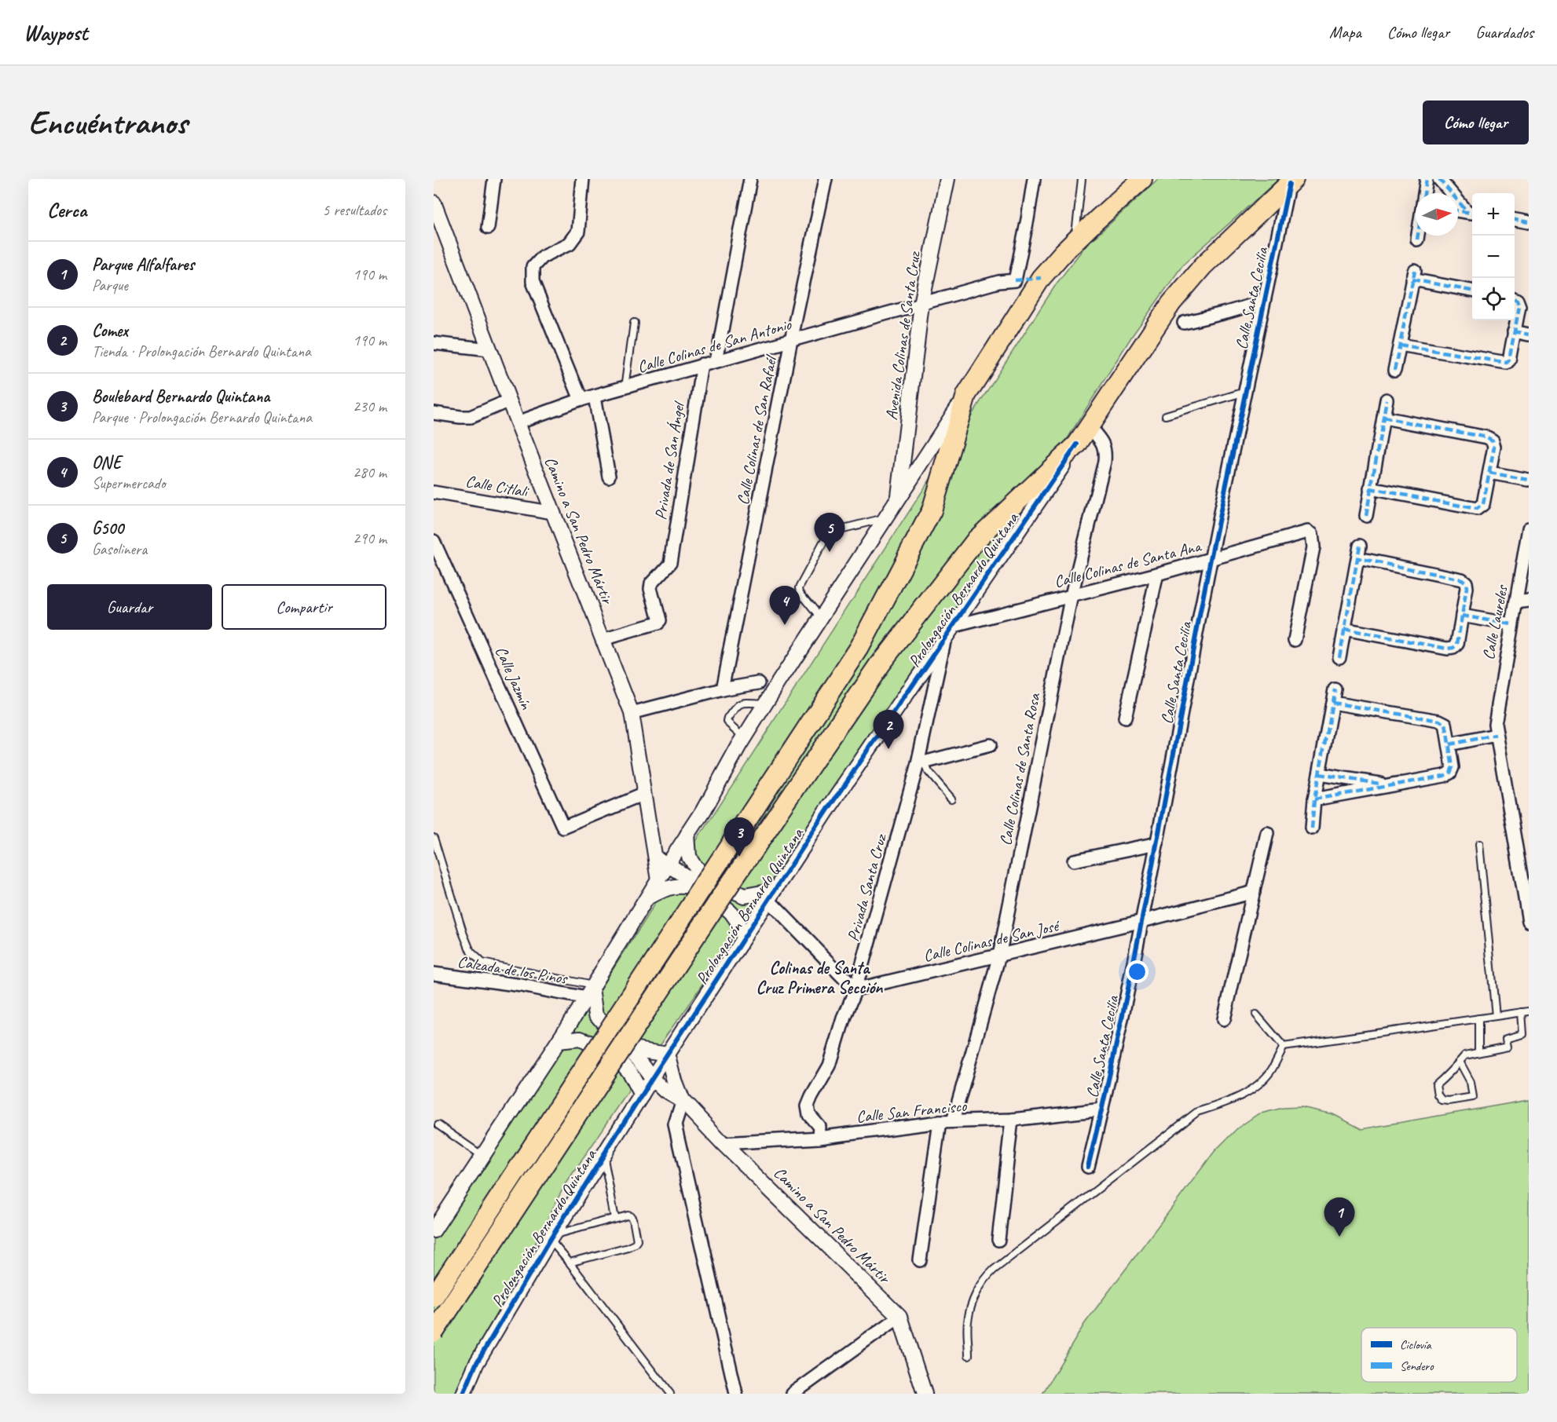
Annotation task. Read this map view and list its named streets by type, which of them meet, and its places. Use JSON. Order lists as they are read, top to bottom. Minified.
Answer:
{"streets":{"main road":["Prolongación Bernardo Quintana"],"street":["Calle Santa Cecilia","Avenida Colinas de Santa Cruz","Calle Colinas de San Antonio","Calle Colinas de San Rafaél","Privada de San Ángel","Calle Citlali","Camino a San Pedro Mártir","Calle Colinas de Santa Ana","Calle Laureles","Calle Jazmín","Calle Colinas de Santa Rosa","Privada Santa Cruz","Calle Colinas de San José","Calzada de los Pinos","Calle San Francisco"]},"crossings":[["Calle Santa Cecilia","Calle Colinas de Santa Ana"],["Calle Santa Cecilia","Prolongación Bernardo Quintana"],["Calle Santa Cecilia","Calle Colinas de San José"],["Calle Santa Cecilia","Calle San Francisco"],["Avenida Colinas de Santa Cruz","Calle Colinas de San Antonio"],["Calle Colinas de San Antonio","Calle Colinas de San Rafaél"],["Calle Colinas de San Antonio","Privada de San Ángel"],["Calle Colinas de San Antonio","Camino a San Pedro Mártir"],["Privada de San Ángel","Camino a San Pedro Mártir"],["Calle Citlali","Camino a San Pedro Mártir"],["Camino a San Pedro Mártir","Prolongación Bernardo Quintana"],["Camino a San Pedro Mártir","Calle Jazmín"],["Camino a San Pedro Mártir","Calzada de los Pinos"],["Camino a San Pedro Mártir","Calle San Francisco"],["Calle Colinas de Santa Ana","Prolongación Bernardo Quintana"],["Calle Colinas de Santa Ana","Calle Colinas de Santa Rosa"],["Calle Colinas de Santa Ana","Privada Santa Cruz"],["Prolongación Bernardo Quintana","Calle Colinas de Santa Rosa"],["Prolongación Bernardo Quintana","Privada Santa Cruz"],["Calle Colinas de Santa Rosa","Calle Colinas de San José"],["Calle Colinas de Santa Rosa","Calle San Francisco"],["Privada Santa Cruz","Calle Colinas de San José"],["Privada Santa Cruz","Calle San Francisco"]],"districts":["Colinas de Santa Cruz Primera Sección"],"legend":["Ciclovía","Sendero"],"north":"right","page":{"header":"Waypost","nav":["Mapa","Cómo llegar","Guardados"],"buttons":["Cómo llegar",["Guardar","Compartir"]],"title":"Encuéntranos","heading":["Cerca","5 resultados"],"map_buttons":["+","−"],"list":[{"mark":"1","name":"Parque Alfalfares","note":"Parque","value":"190 m"},{"mark":"2","name":"Comex","note":"Tienda · Prolongación Bernardo Quintana","value":"190 m"},{"mark":"3","name":"Boulebard Bernardo Quintana","note":"Parque · Prolongación Bernardo Quintana","value":"230 m"},{"mark":"4","name":"ONE","note":"Supermercado","value":"280 m"},{"mark":"5","name":"G500","note":"Gasolinera","value":"290 m"}],"pins":["5","4","2","3","1"]}}
